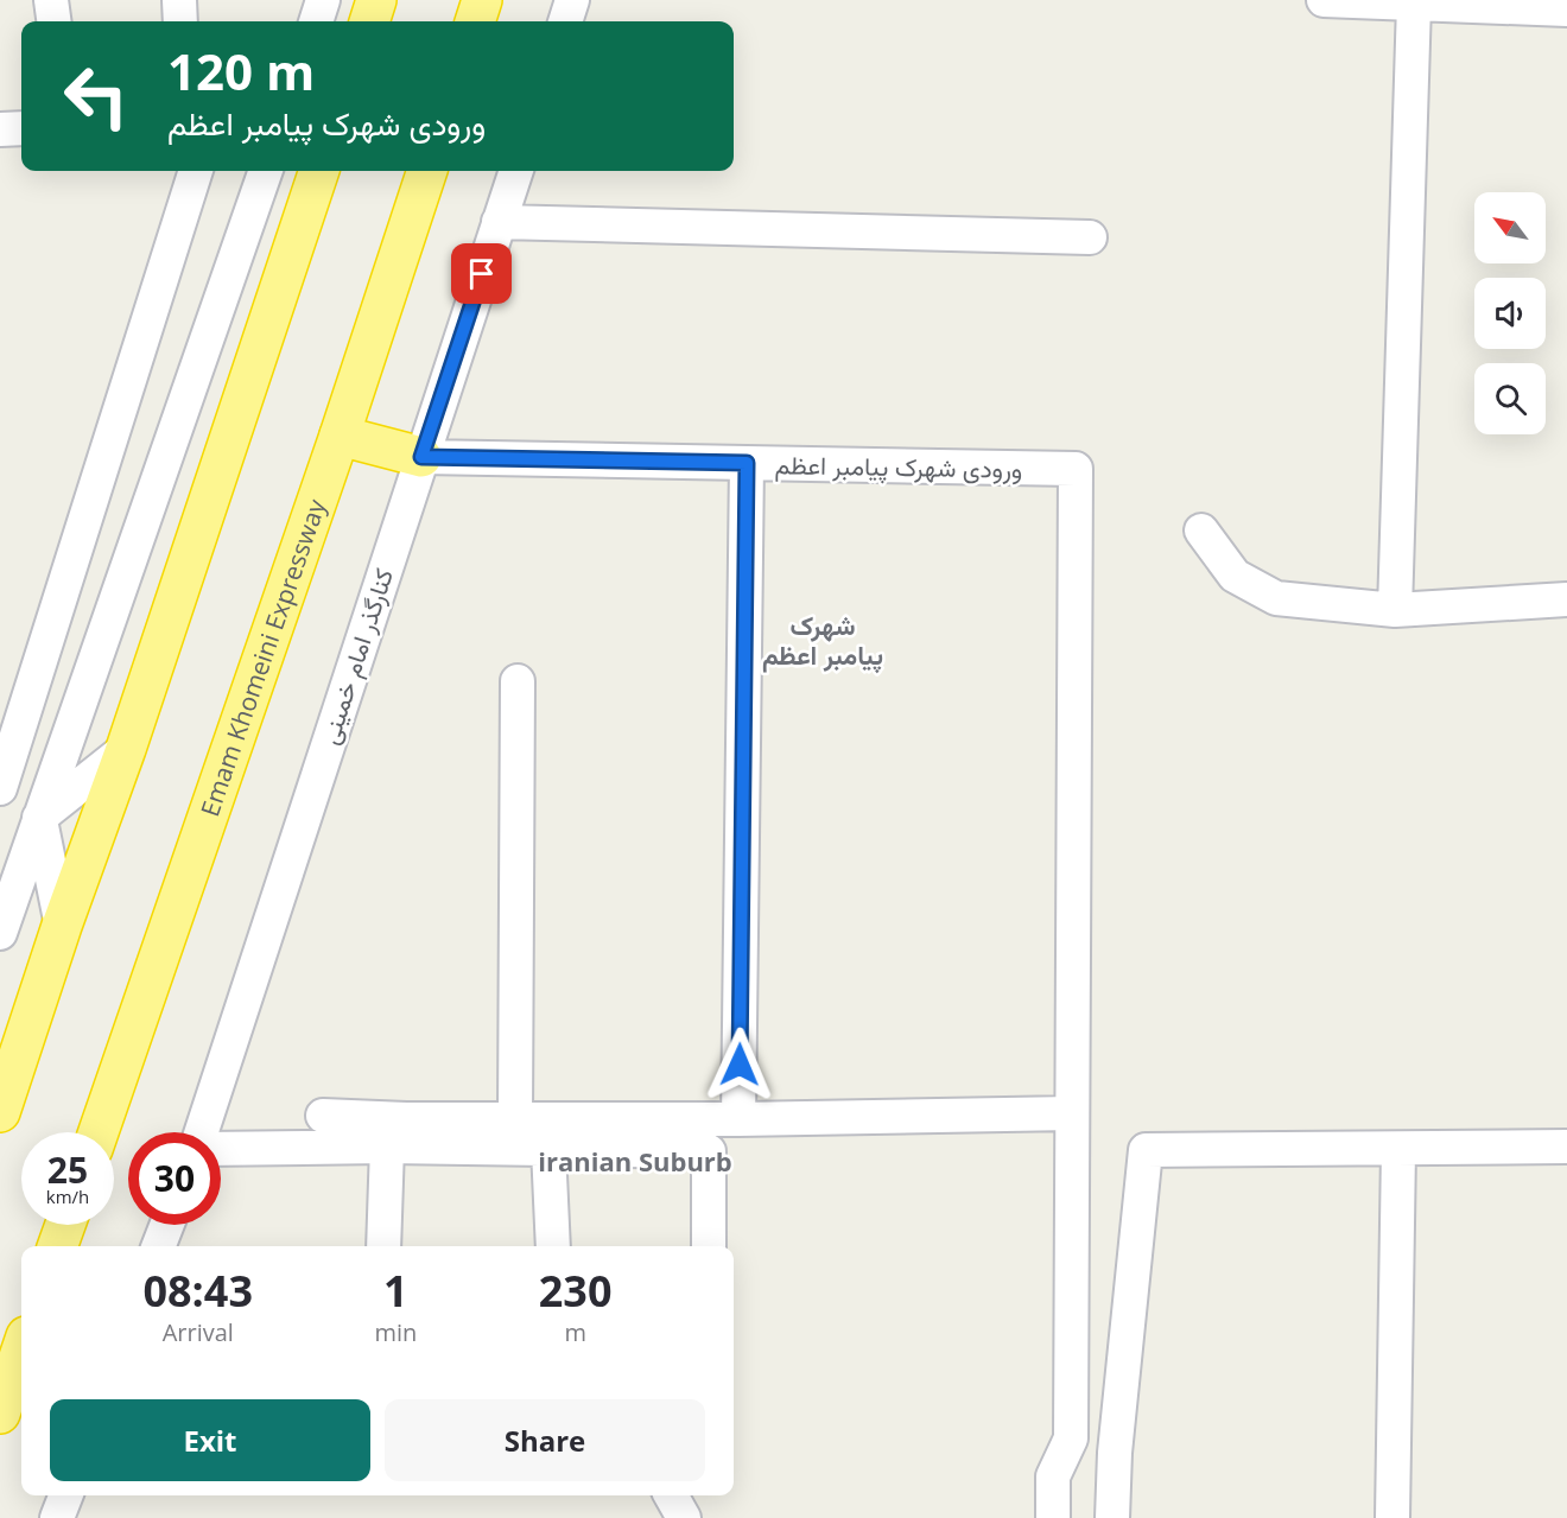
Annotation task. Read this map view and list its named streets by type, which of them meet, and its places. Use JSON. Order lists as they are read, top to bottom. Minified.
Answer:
{"streets":{"highway":["Emam Khomeini Expressway"],"street":["ورودی شهرک پیامبر اعظم","کنارگذر امام خمینی"]},"crossings":[["ورودی شهرک پیامبر اعظم","کنارگذر امام خمینی"]],"districts":["شهرک پیامبر اعظم","iranian Suburb"],"north":"top left","page":{"turn":["120 m","ورودی شهرک پیامبر اعظم"],"speed":"25 km/h","limit":"30","eta":["08:43","Arrival","1","min","230","m"],"buttons":["Exit","Share"]}}
